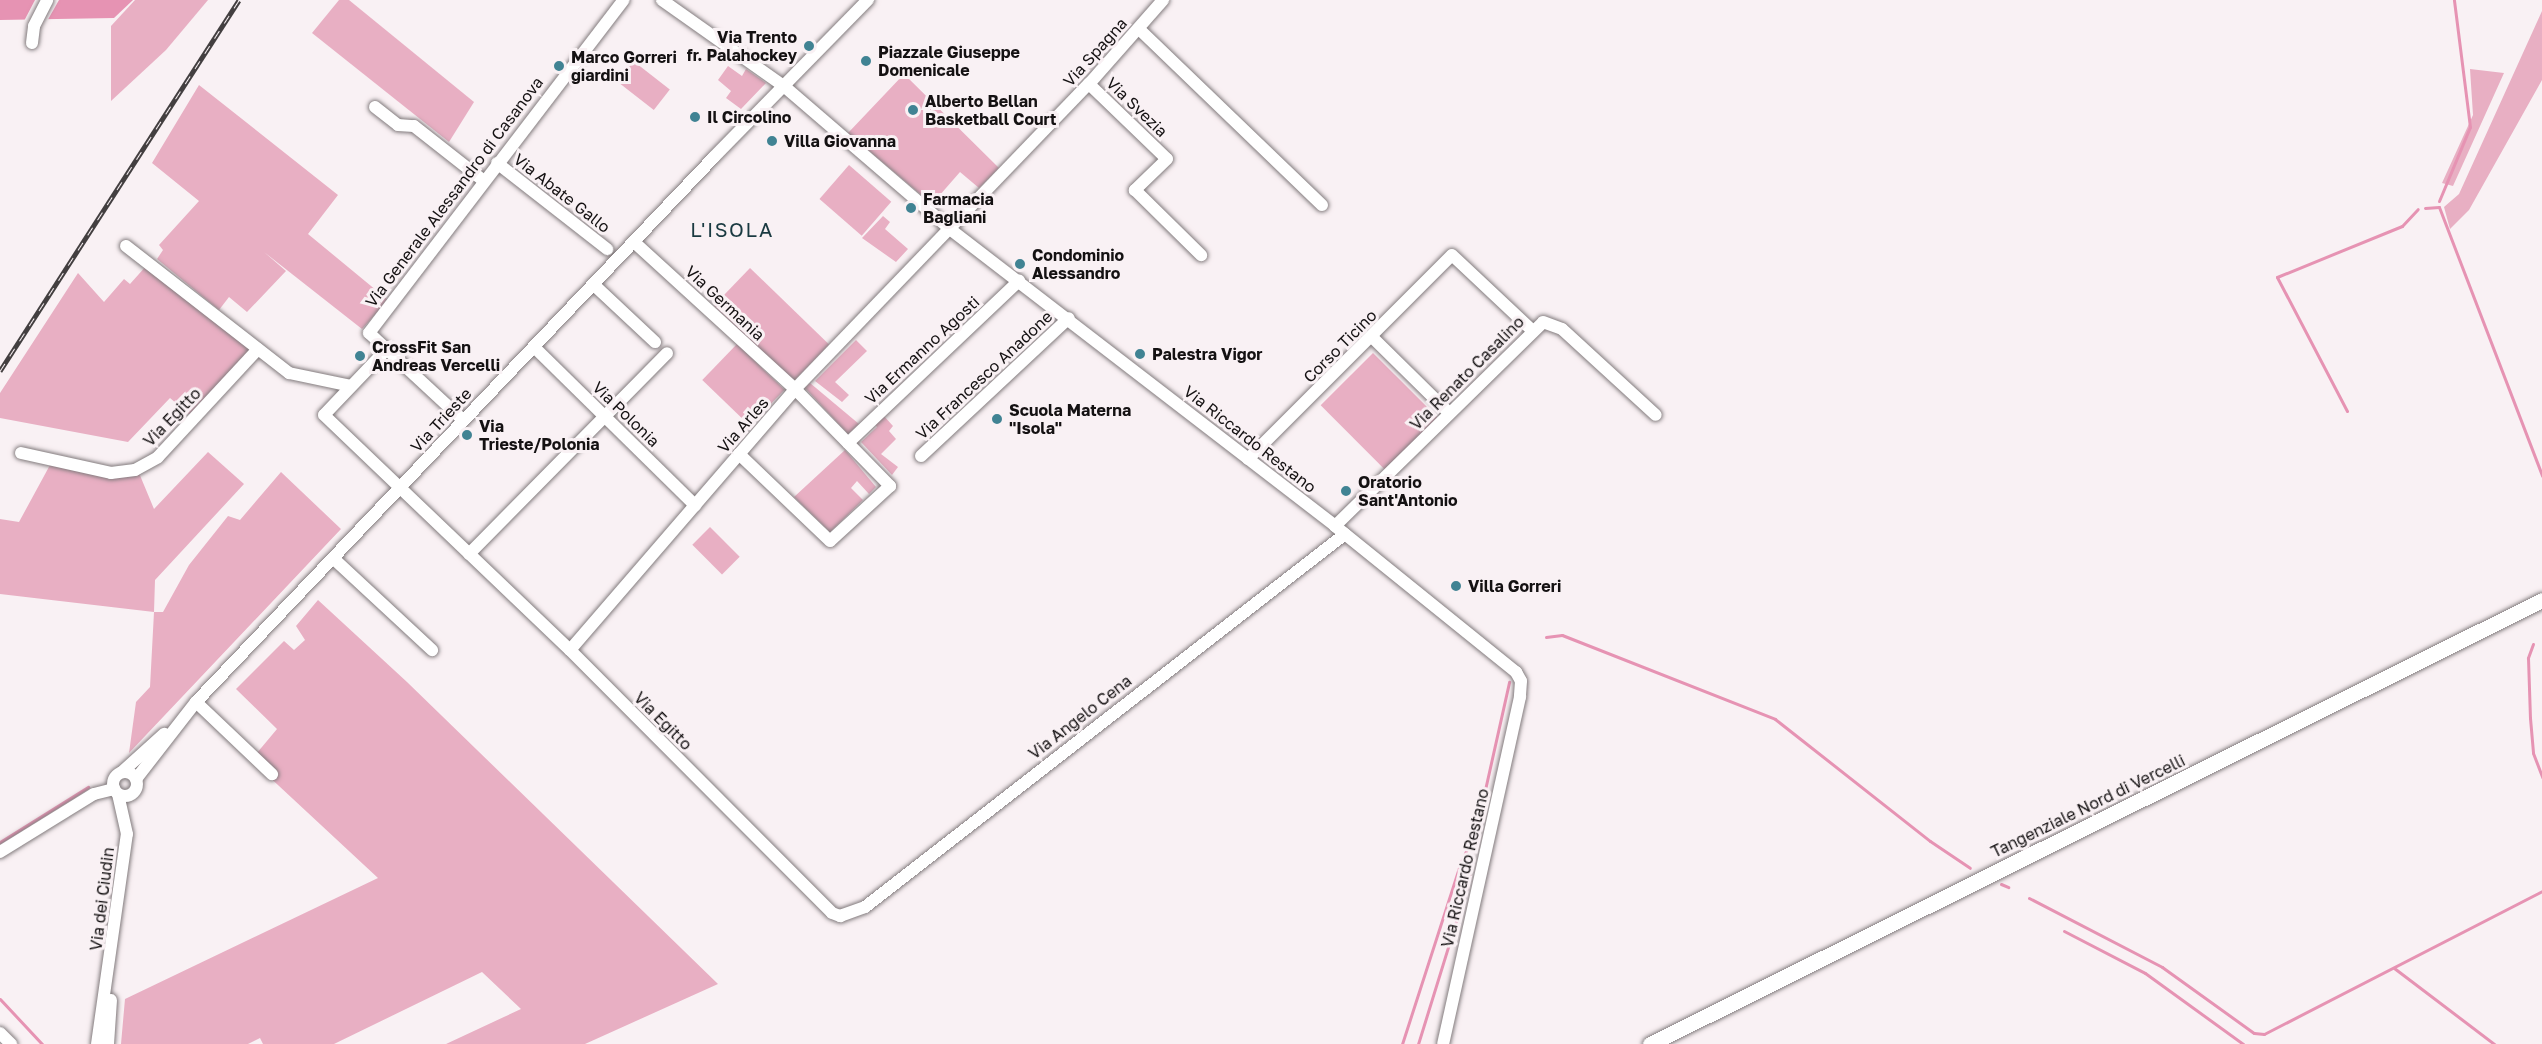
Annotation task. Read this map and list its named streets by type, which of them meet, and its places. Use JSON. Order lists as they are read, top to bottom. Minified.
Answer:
{"streets":{"main road":["Tangenziale Nord di Vercelli"],"street":["Via Spagna","Via Svezia","Via Generale Alessandro di Casanova","Via Abate Gallo","Via Germania","Corso Ticino","Via Ermanno Agosti","Via Renato Casalino","Via Francesco Anadone","Via Polonia","Via Egitto","Via Trieste","Via Arles","Via Riccardo Restano","Via Angelo Cena","Via dei Ciudin"]},"crossings":[["Via Spagna","Via Svezia"],["Via Spagna","Via Arles"],["Via Spagna","Via Riccardo Restano"],["Via Generale Alessandro di Casanova","Via Abate Gallo"],["Via Generale Alessandro di Casanova","Via Egitto"],["Via Generale Alessandro di Casanova","Via Trieste"],["Via Germania","Via Ermanno Agosti"],["Via Germania","Via Trieste"],["Via Germania","Via Arles"],["Corso Ticino","Via Renato Casalino"],["Corso Ticino","Via Riccardo Restano"],["Via Ermanno Agosti","Via Riccardo Restano"],["Via Renato Casalino","Via Riccardo Restano"],["Via Renato Casalino","Via Angelo Cena"],["Via Francesco Anadone","Via Riccardo Restano"],["Via Polonia","Via Trieste"],["Via Polonia","Via Arles"],["Via Egitto","Via Trieste"],["Via Egitto","Via Arles"],["Via Egitto","Via Angelo Cena"],["Via Trieste","Via Riccardo Restano"],["Via Arles","Via Riccardo Restano"],["Via Riccardo Restano","Via Angelo Cena"]],"districts":["L'ISOLA"],"places":["Via Trento fr. Palahockey","Piazzale Giuseppe Domenicale","Marco Gorreri giardini","Alberto Bellan Basketball Court","Il Circolino","Villa Giovanna","Farmacia Bagliani","Condominio Alessandro","Palestra Vigor","CrossFit San Andreas Vercelli","Scuola Materna \"Isola\"","Via Trieste/Polonia","Oratorio Sant'Antonio","Villa Gorreri"]}
